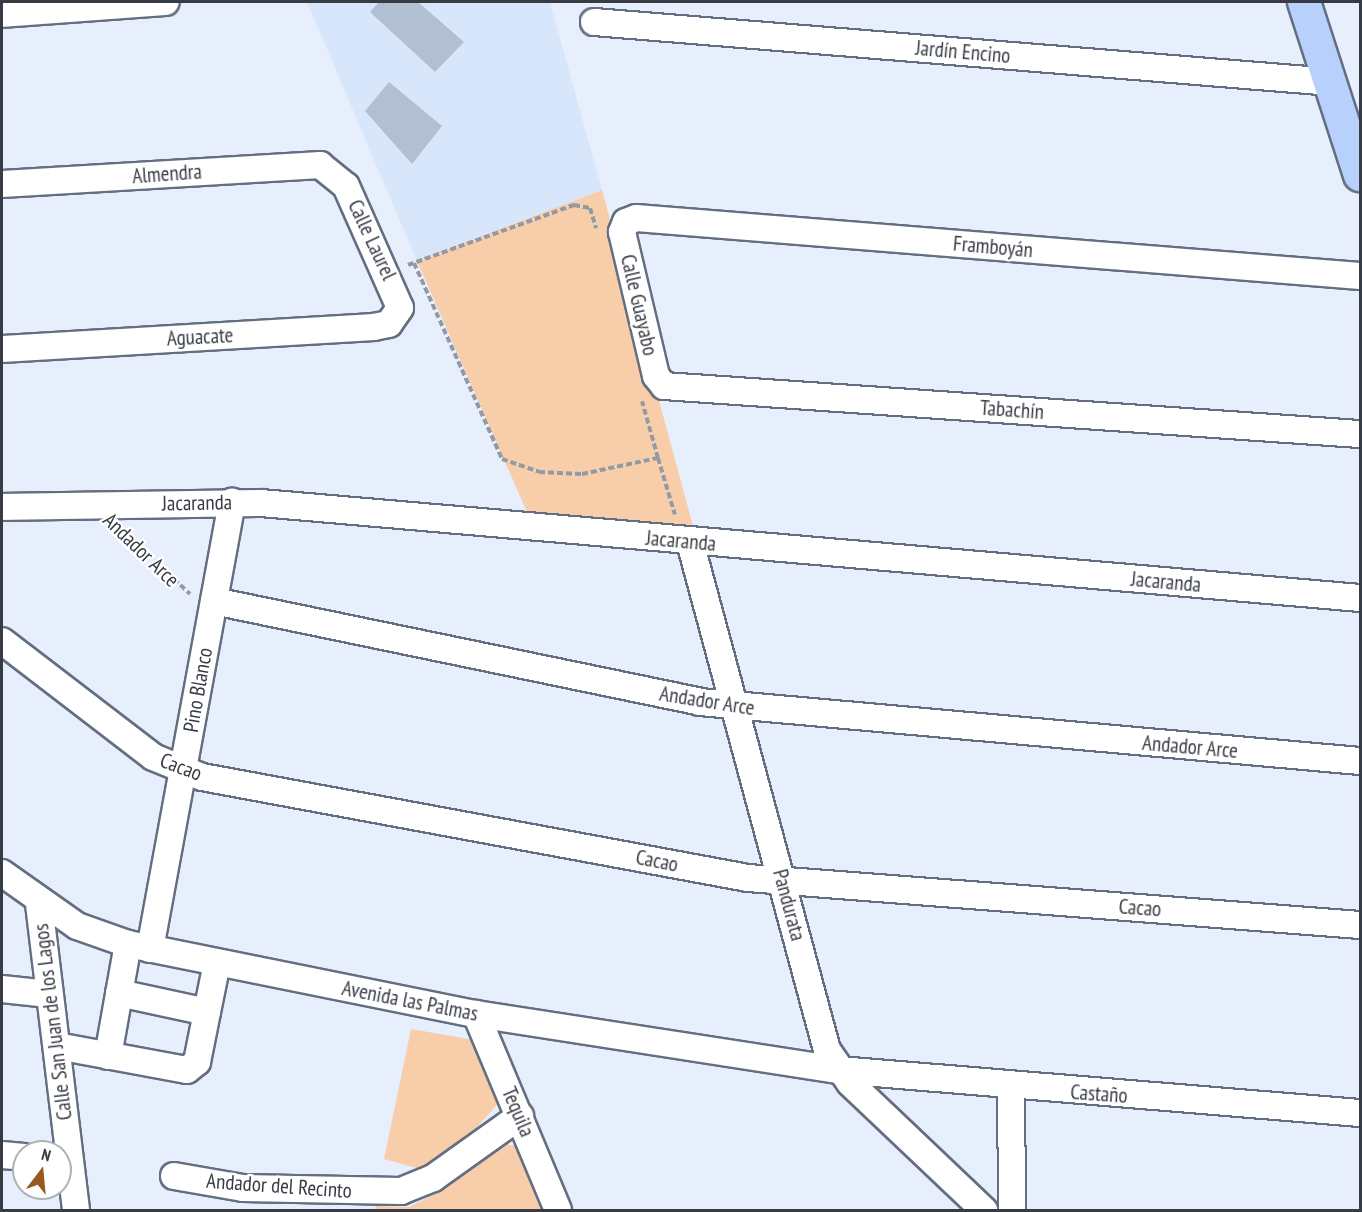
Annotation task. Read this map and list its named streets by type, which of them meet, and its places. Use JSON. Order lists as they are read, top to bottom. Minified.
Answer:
{"streets":{"street":["Jardín Encino","Almendra","Calle Laurel","Framboyán","Calle Guayabo","Aguacate","Tabachín","Jacaranda","Andador Arce","Pino Blanco","Cacao","Pandurata","Avenida las Palmas","Calle San Juan de los Lagos","Castaño","Tequila","Andador del Recinto"]},"crossings":[["Almendra","Calle Laurel"],["Calle Laurel","Aguacate"],["Framboyán","Calle Guayabo"],["Calle Guayabo","Tabachín"],["Jacaranda","Andador Arce"],["Jacaranda","Pino Blanco"],["Jacaranda","Pandurata"],["Andador Arce","Pino Blanco"],["Andador Arce","Pandurata"],["Pino Blanco","Cacao"],["Pino Blanco","Avenida las Palmas"],["Cacao","Pandurata"],["Pandurata","Avenida las Palmas"],["Pandurata","Castaño"],["Avenida las Palmas","Calle San Juan de los Lagos"],["Avenida las Palmas","Castaño"],["Avenida las Palmas","Tequila"],["Tequila","Andador del Recinto"]],"north":"top"}
